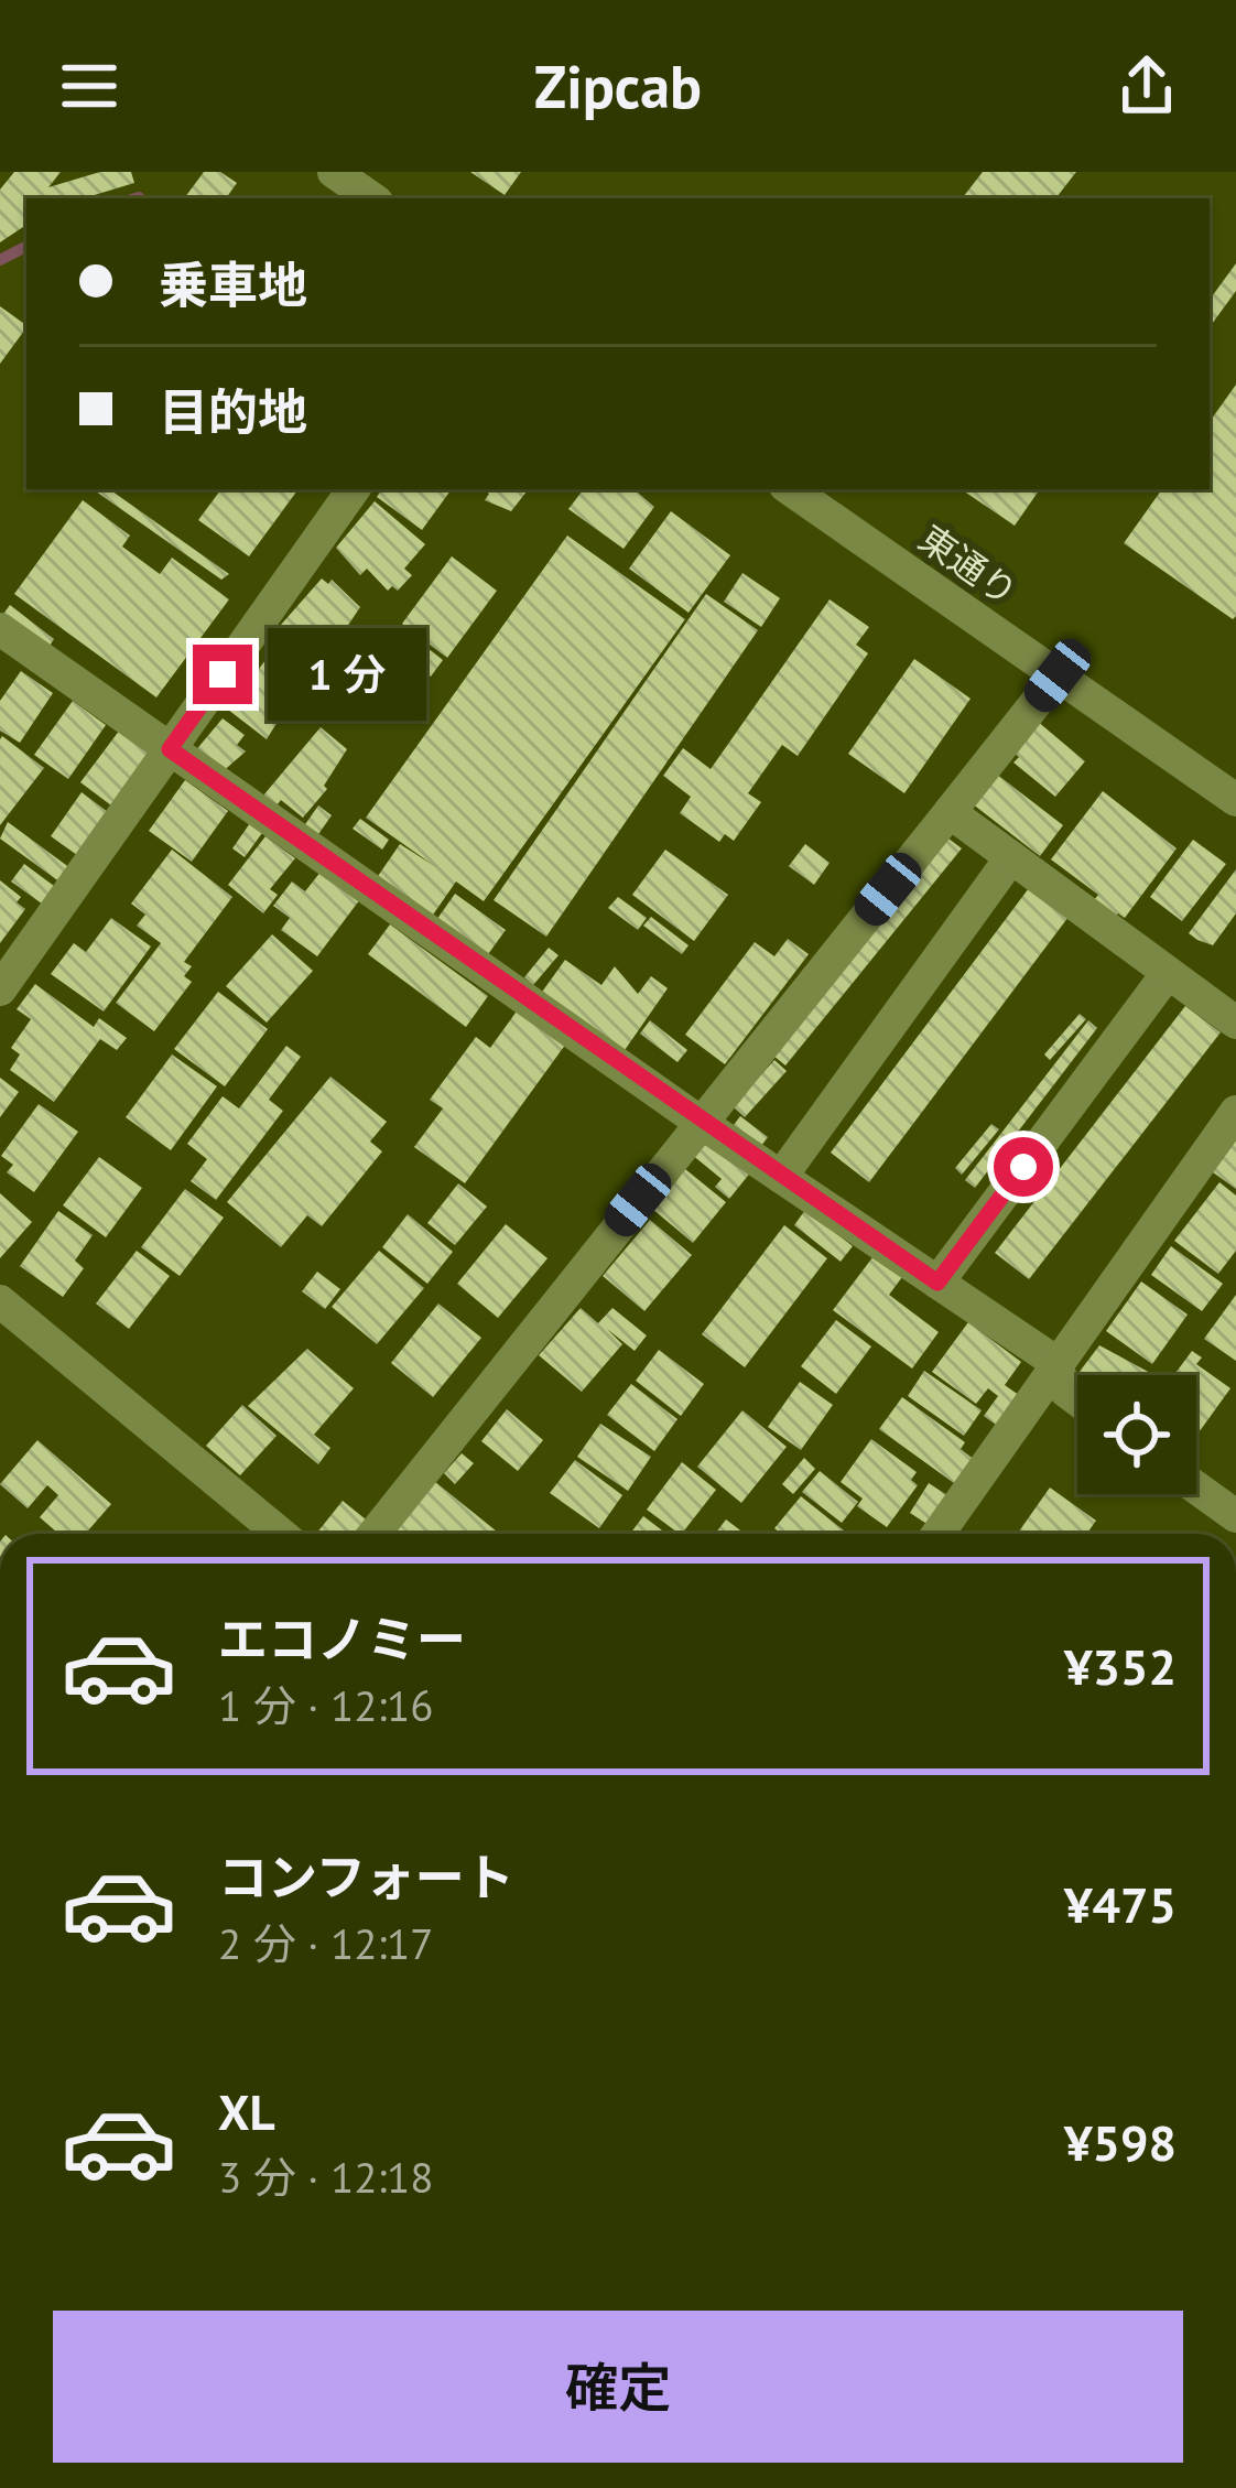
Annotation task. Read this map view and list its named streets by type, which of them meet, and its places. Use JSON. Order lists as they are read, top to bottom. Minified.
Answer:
{"streets":{"street":["東通り"]},"page":{"header":"Zipcab","banner":["乗車地","目的地"],"bubble":"1 分","list":[{"name":"エコノミー","note":"1 分 · 12:16","value":"¥352"},{"name":"コンフォート","note":"2 分 · 12:17","value":"¥475"},{"name":"XL","note":"3 分 · 12:18","value":"¥598"}],"buttons":"確定"}}
